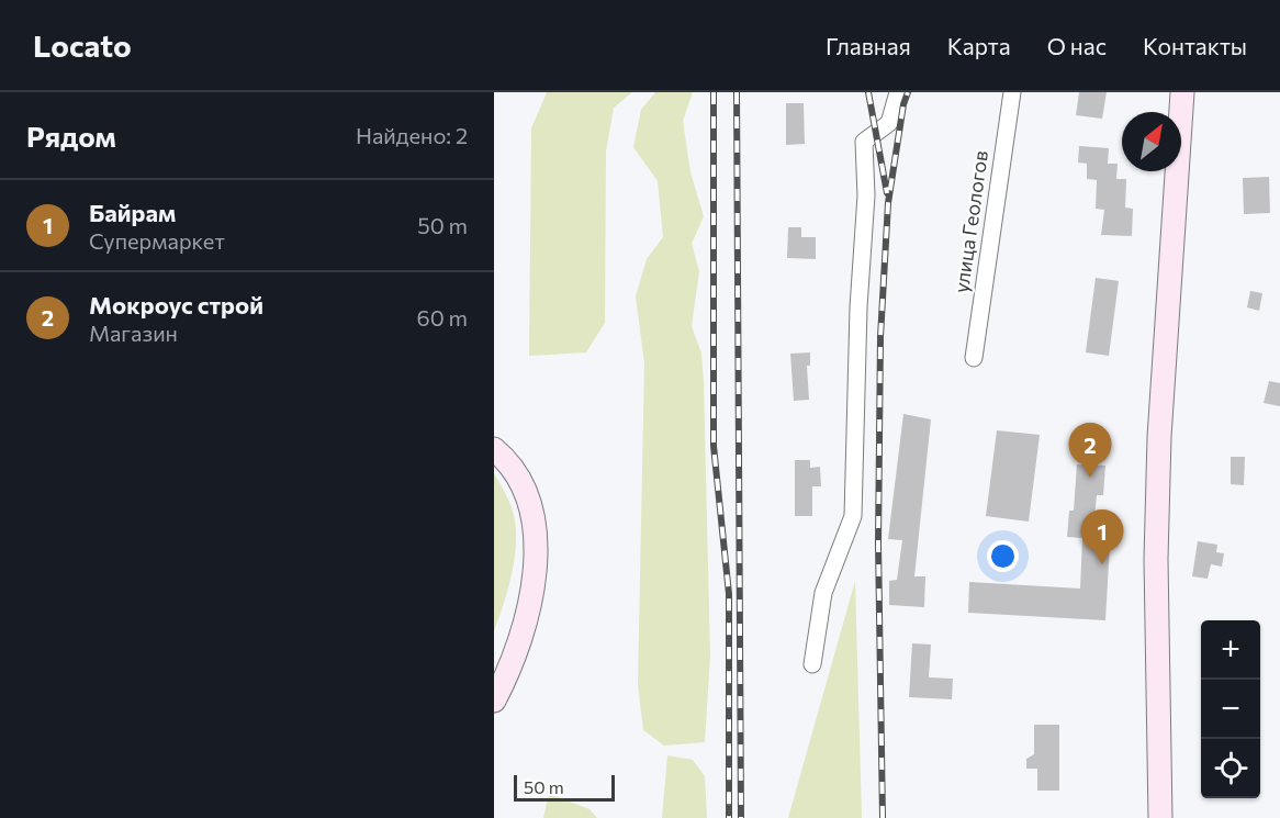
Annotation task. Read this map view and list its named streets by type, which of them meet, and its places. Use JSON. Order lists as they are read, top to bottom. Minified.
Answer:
{"streets":{"street":["улица Геологов"]},"scale_bar":"50 m","north":"top right","page":{"header":"Locato","nav":["Главная","Карта","О нас","Контакты"],"heading":["Рядом","Найдено: 2"],"list":[{"mark":"1","name":"Байрам","note":"Супермаркет","value":"50 m"},{"mark":"2","name":"Мокроус строй","note":"Магазин","value":"60 m"}],"pins":["2","1"],"map_buttons":["+","−"],"scale":"50 m"}}
